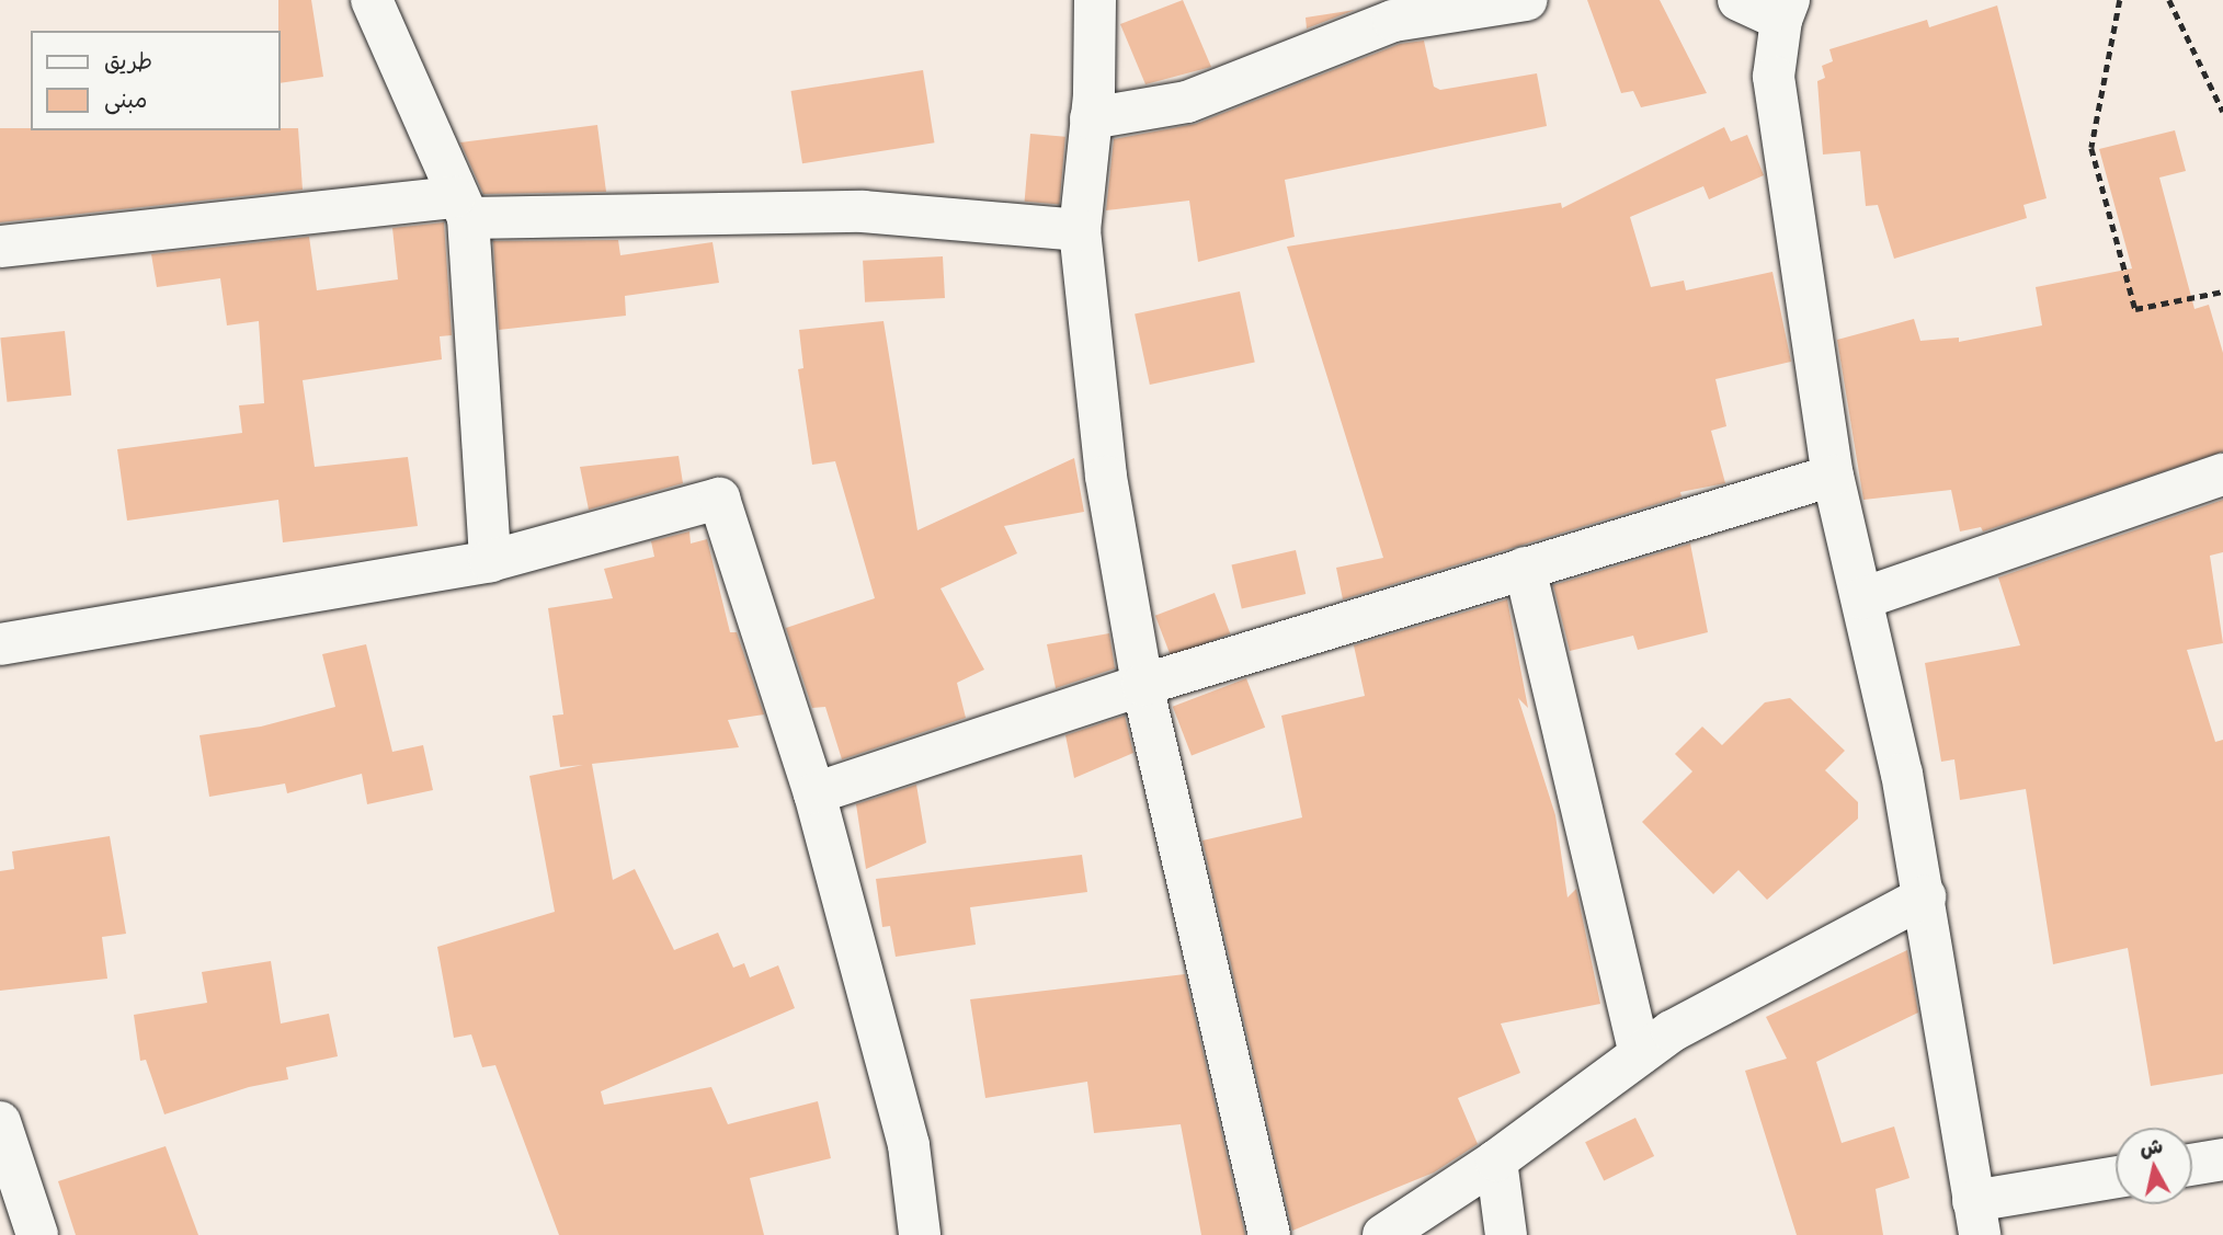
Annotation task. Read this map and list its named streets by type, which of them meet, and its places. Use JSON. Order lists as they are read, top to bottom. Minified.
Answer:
{"legend":["طريق","مبنى"],"north":"top"}
